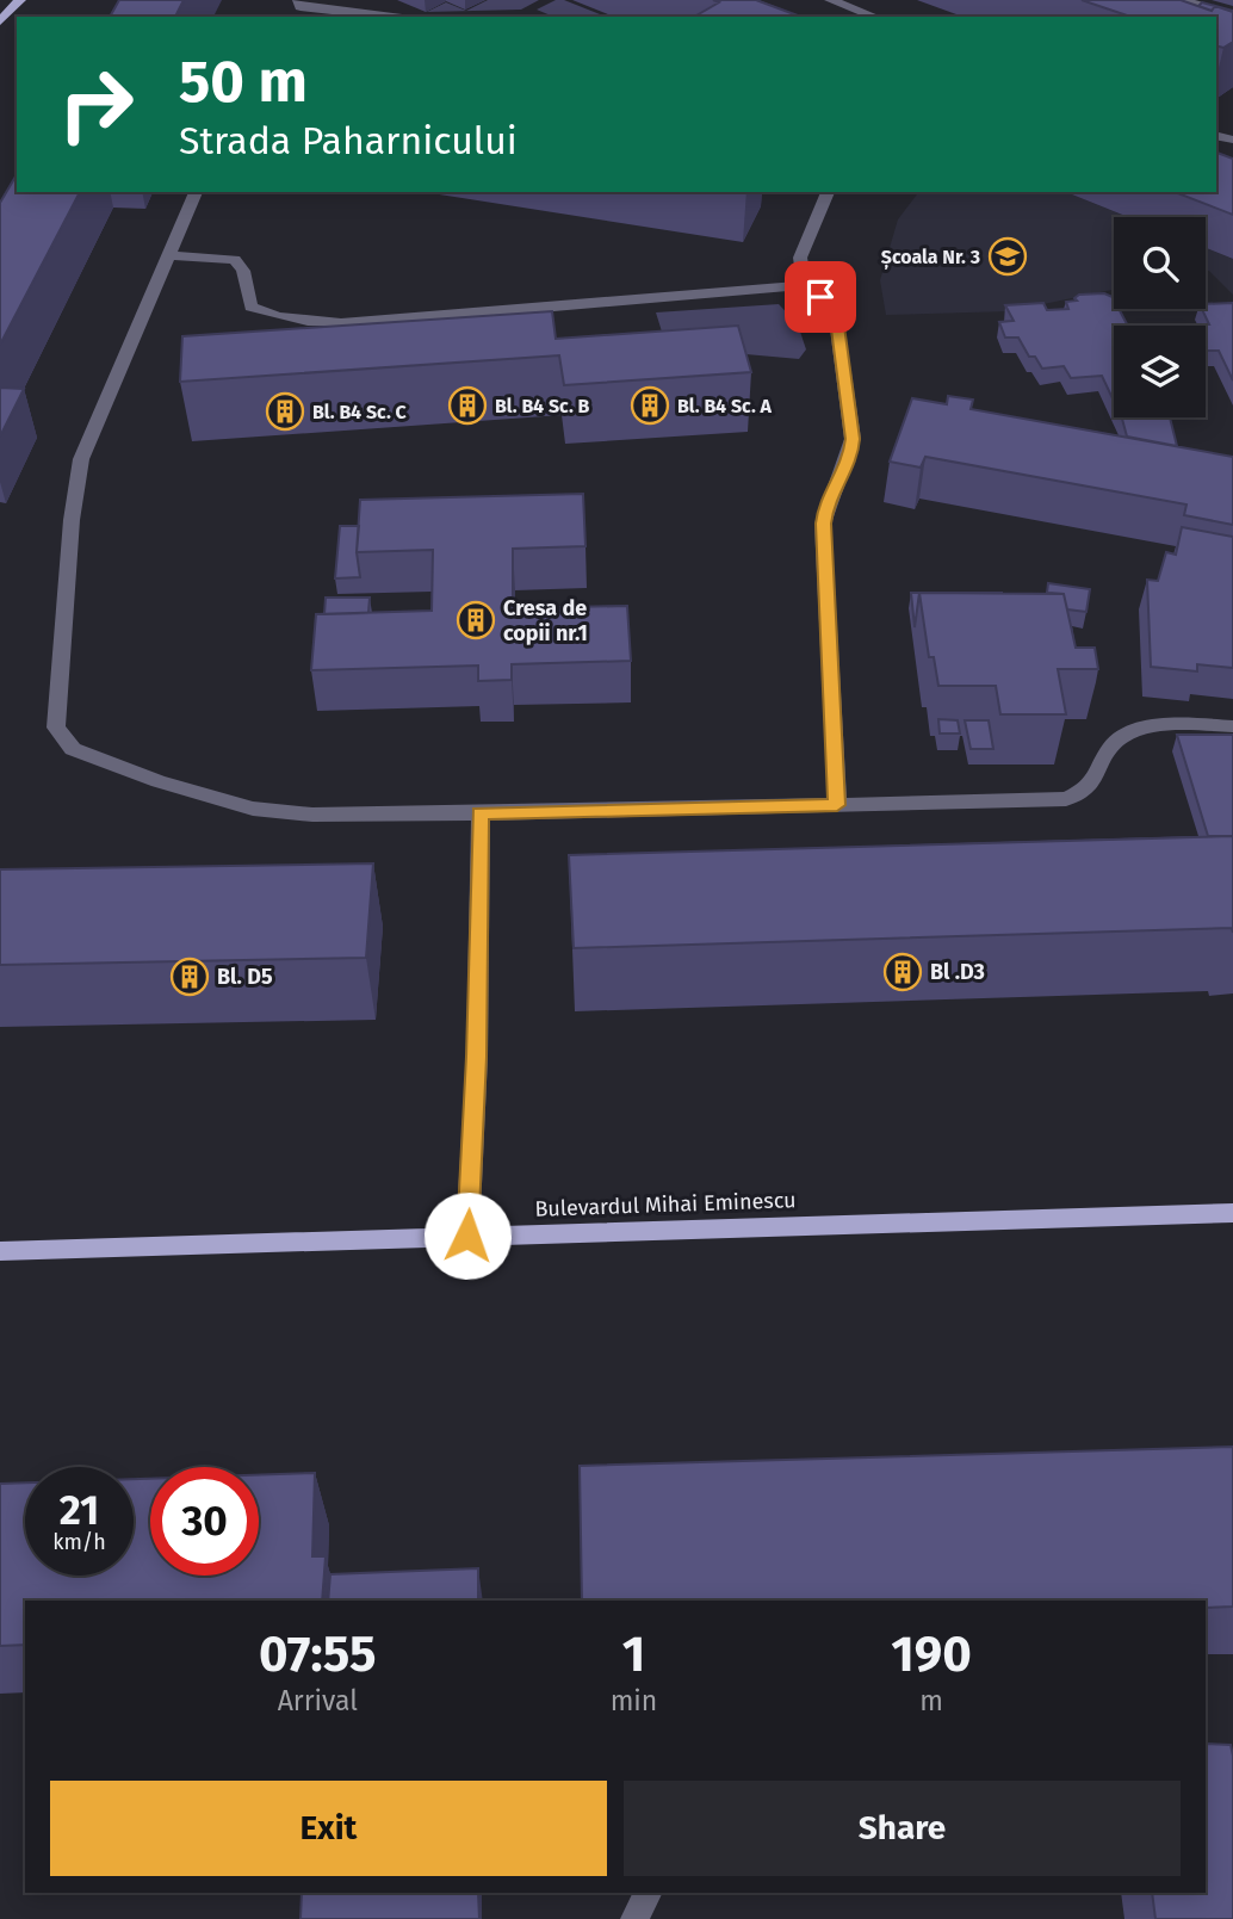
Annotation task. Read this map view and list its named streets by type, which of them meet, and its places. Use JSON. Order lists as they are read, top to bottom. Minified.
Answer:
{"streets":{"main road":["Bulevardul Mihai Eminescu"]},"places":{"school or university":["Școala Nr. 3"],"building":["Bl. B4 Sc. B","Bl. B4 Sc. A","Bl. B4 Sc. C","Cresa de copii nr.1","Bl .D3","Bl. D5"]},"page":{"turn":["50 m","Strada Paharnicului"],"speed":"21 km/h","limit":"30","eta":["07:55","Arrival","1","min","190","m"],"buttons":["Exit","Share"]}}
